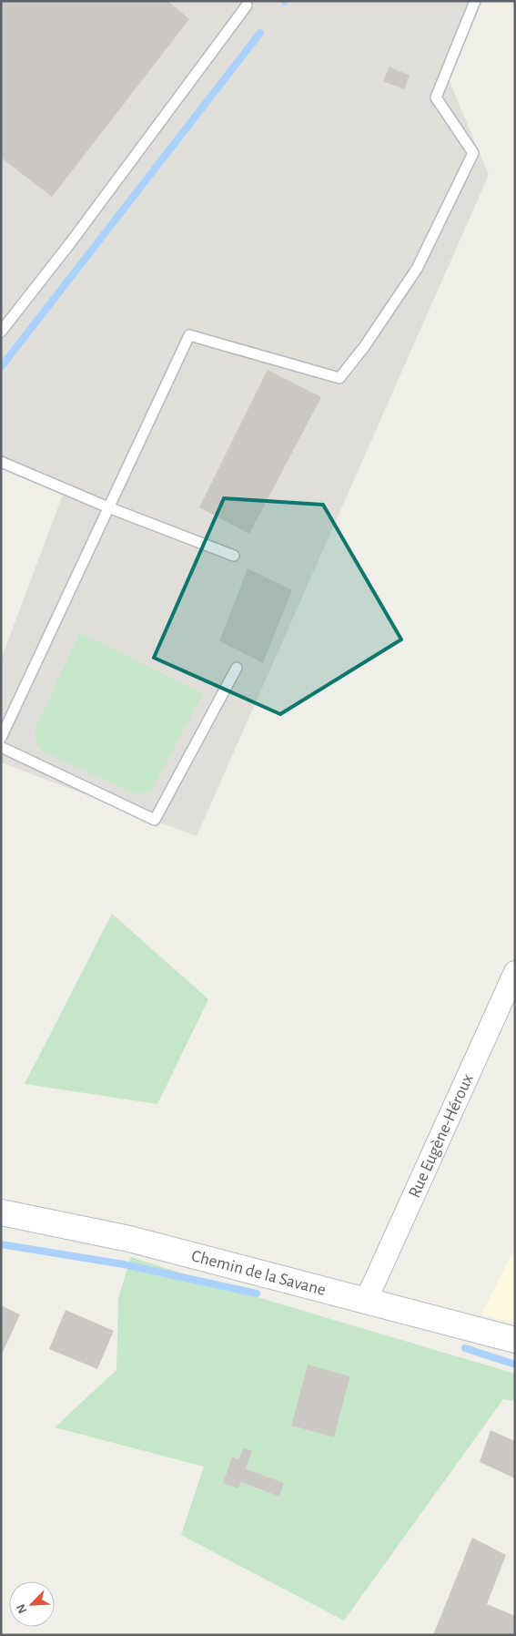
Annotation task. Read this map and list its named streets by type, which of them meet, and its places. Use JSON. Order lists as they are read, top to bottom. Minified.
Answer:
{"streets":{"street":["Rue Eugène-Héroux","Chemin de la Savane"]},"crossings":[["Rue Eugène-Héroux","Chemin de la Savane"]],"north":"bottom left"}
